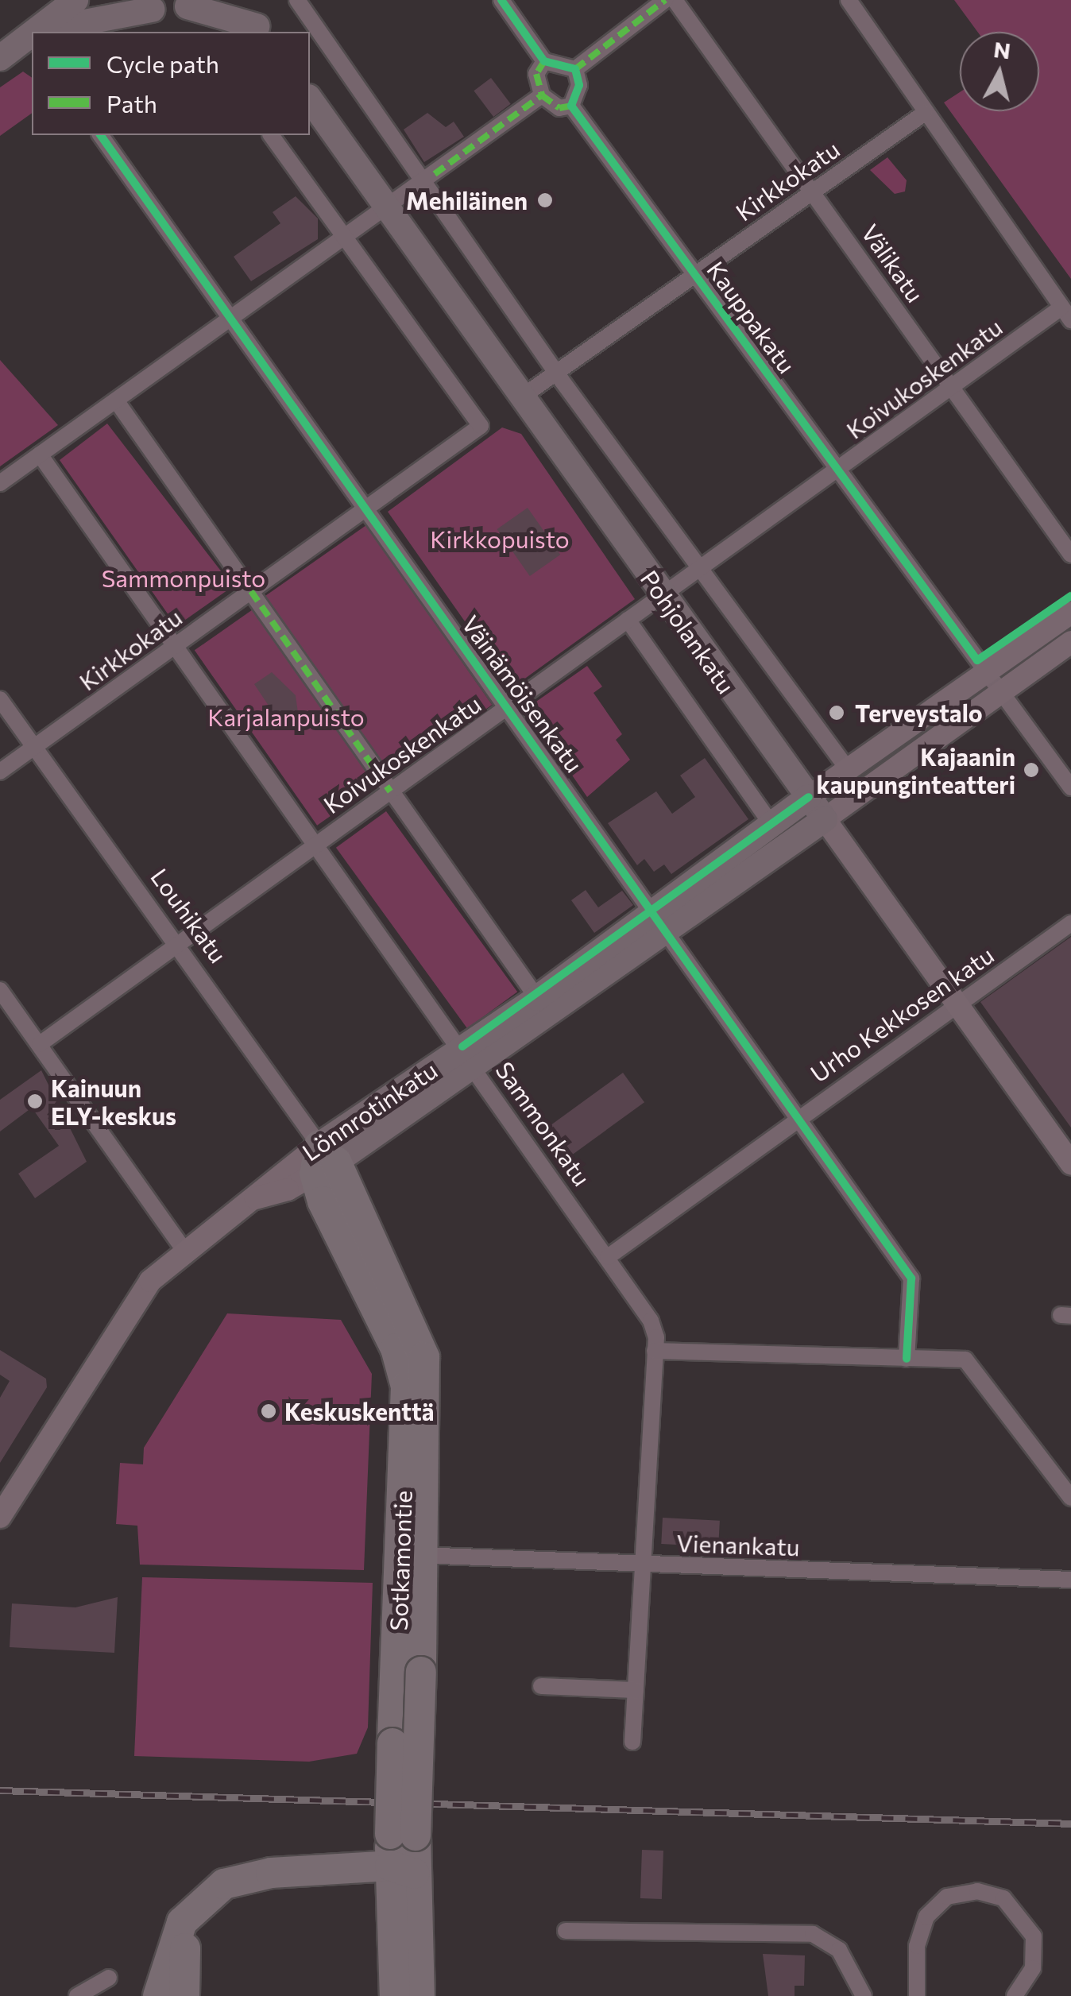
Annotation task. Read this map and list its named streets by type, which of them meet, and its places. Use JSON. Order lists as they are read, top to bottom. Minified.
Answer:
{"streets":{"highway":["Sotkamontie"],"main road":["Pohjolankatu","Lönnrotinkatu"],"street":["Kirkkokatu","Välikatu","Kauppakatu","Koivukoskenkatu","Väinämöisenkatu","Louhikatu","Urho Kekkosen katu","Sammonkatu","Vienankatu"]},"crossings":[["Kirkkokatu","Välikatu"],["Kirkkokatu","Kauppakatu"],["Kirkkokatu","Pohjolankatu"],["Kirkkokatu","Väinämöisenkatu"],["Kirkkokatu","Louhikatu"],["Kirkkokatu","Sammonkatu"],["Välikatu","Koivukoskenkatu"],["Kauppakatu","Koivukoskenkatu"],["Kauppakatu","Lönnrotinkatu"],["Koivukoskenkatu","Pohjolankatu"],["Koivukoskenkatu","Väinämöisenkatu"],["Koivukoskenkatu","Louhikatu"],["Koivukoskenkatu","Sammonkatu"],["Pohjolankatu","Urho Kekkosen katu"],["Pohjolankatu","Lönnrotinkatu"],["Väinämöisenkatu","Urho Kekkosen katu"],["Väinämöisenkatu","Lönnrotinkatu"],["Louhikatu","Lönnrotinkatu"],["Louhikatu","Sotkamontie"],["Urho Kekkosen katu","Sammonkatu"],["Lönnrotinkatu","Sammonkatu"],["Lönnrotinkatu","Sotkamontie"],["Sammonkatu","Vienankatu"],["Vienankatu","Sotkamontie"]],"parks":["Kirkkopuisto","Sammonpuisto","Karjalanpuisto"],"places":["Mehiläinen","Terveystalo","Kajaanin kaupunginteatteri","Kainuun ELY-keskus","Keskuskenttä"],"legend":["Cycle path","Path"],"north":"top"}
